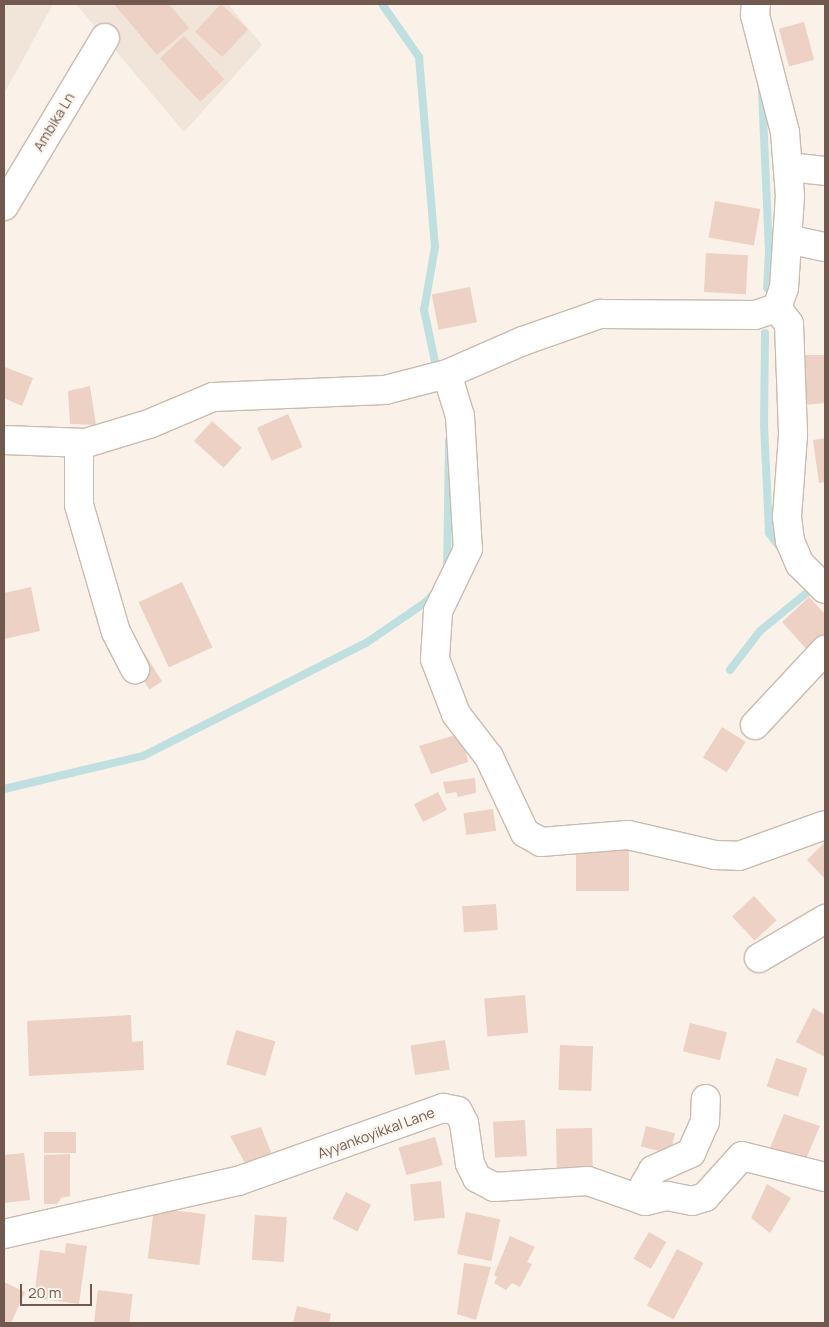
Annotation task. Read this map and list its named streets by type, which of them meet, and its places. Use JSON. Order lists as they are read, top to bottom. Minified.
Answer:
{"streets":{"street":["Ambika Ln","Ayyankoyikkal Lane"]},"scale_bar":"20 m"}
